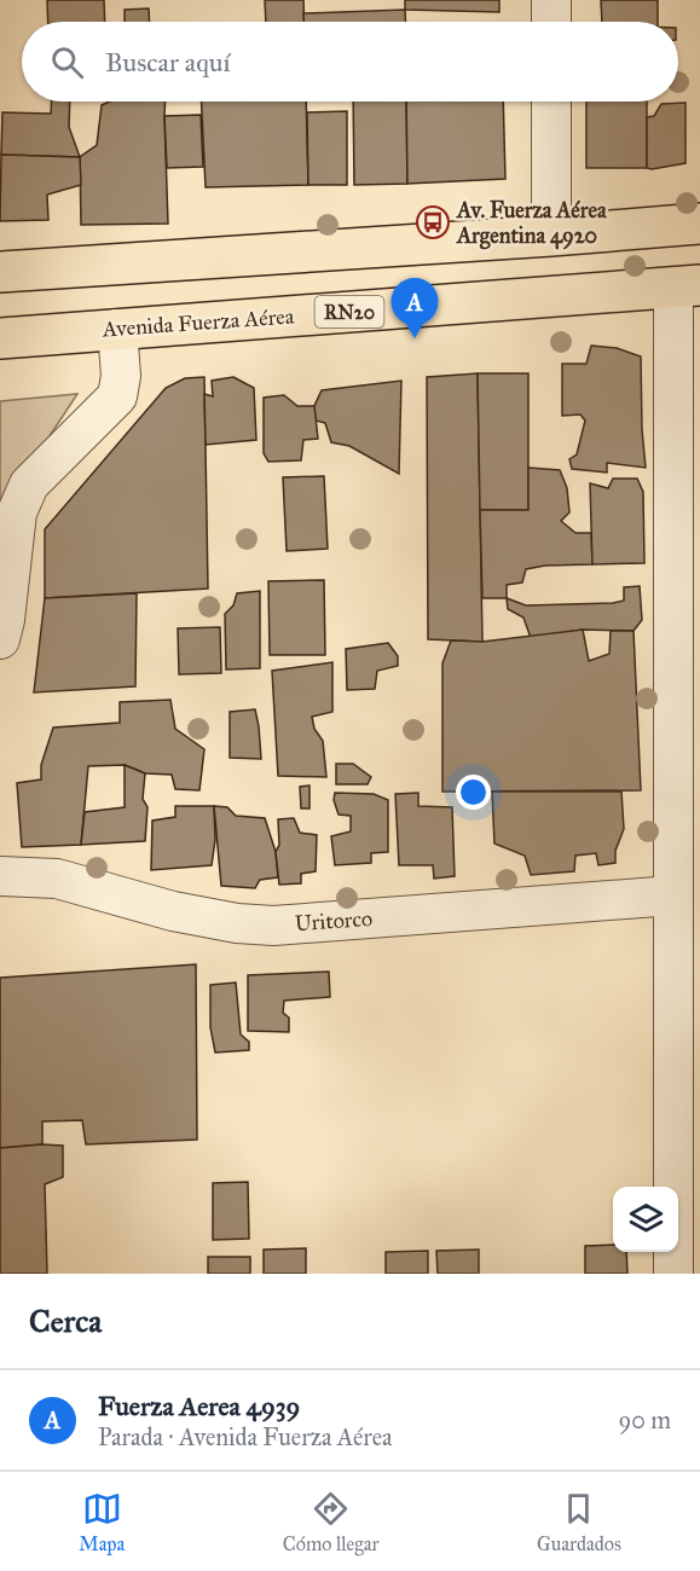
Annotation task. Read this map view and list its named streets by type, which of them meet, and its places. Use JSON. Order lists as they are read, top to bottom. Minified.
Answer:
{"streets":{"main road":["RN20","Avenida Fuerza Aérea"],"street":["Uritorco"]},"places":{"bus stop":["Av. Fuerza Aérea Argentina 4920"]},"page":{"search":"Buscar aquí","pins":"A","heading":"Cerca","list":[{"mark":"A","name":"Fuerza Aerea 4939","note":"Parada · Avenida Fuerza Aérea","value":"90 m"}],"nav":["Mapa","Cómo llegar","Guardados"]}}
